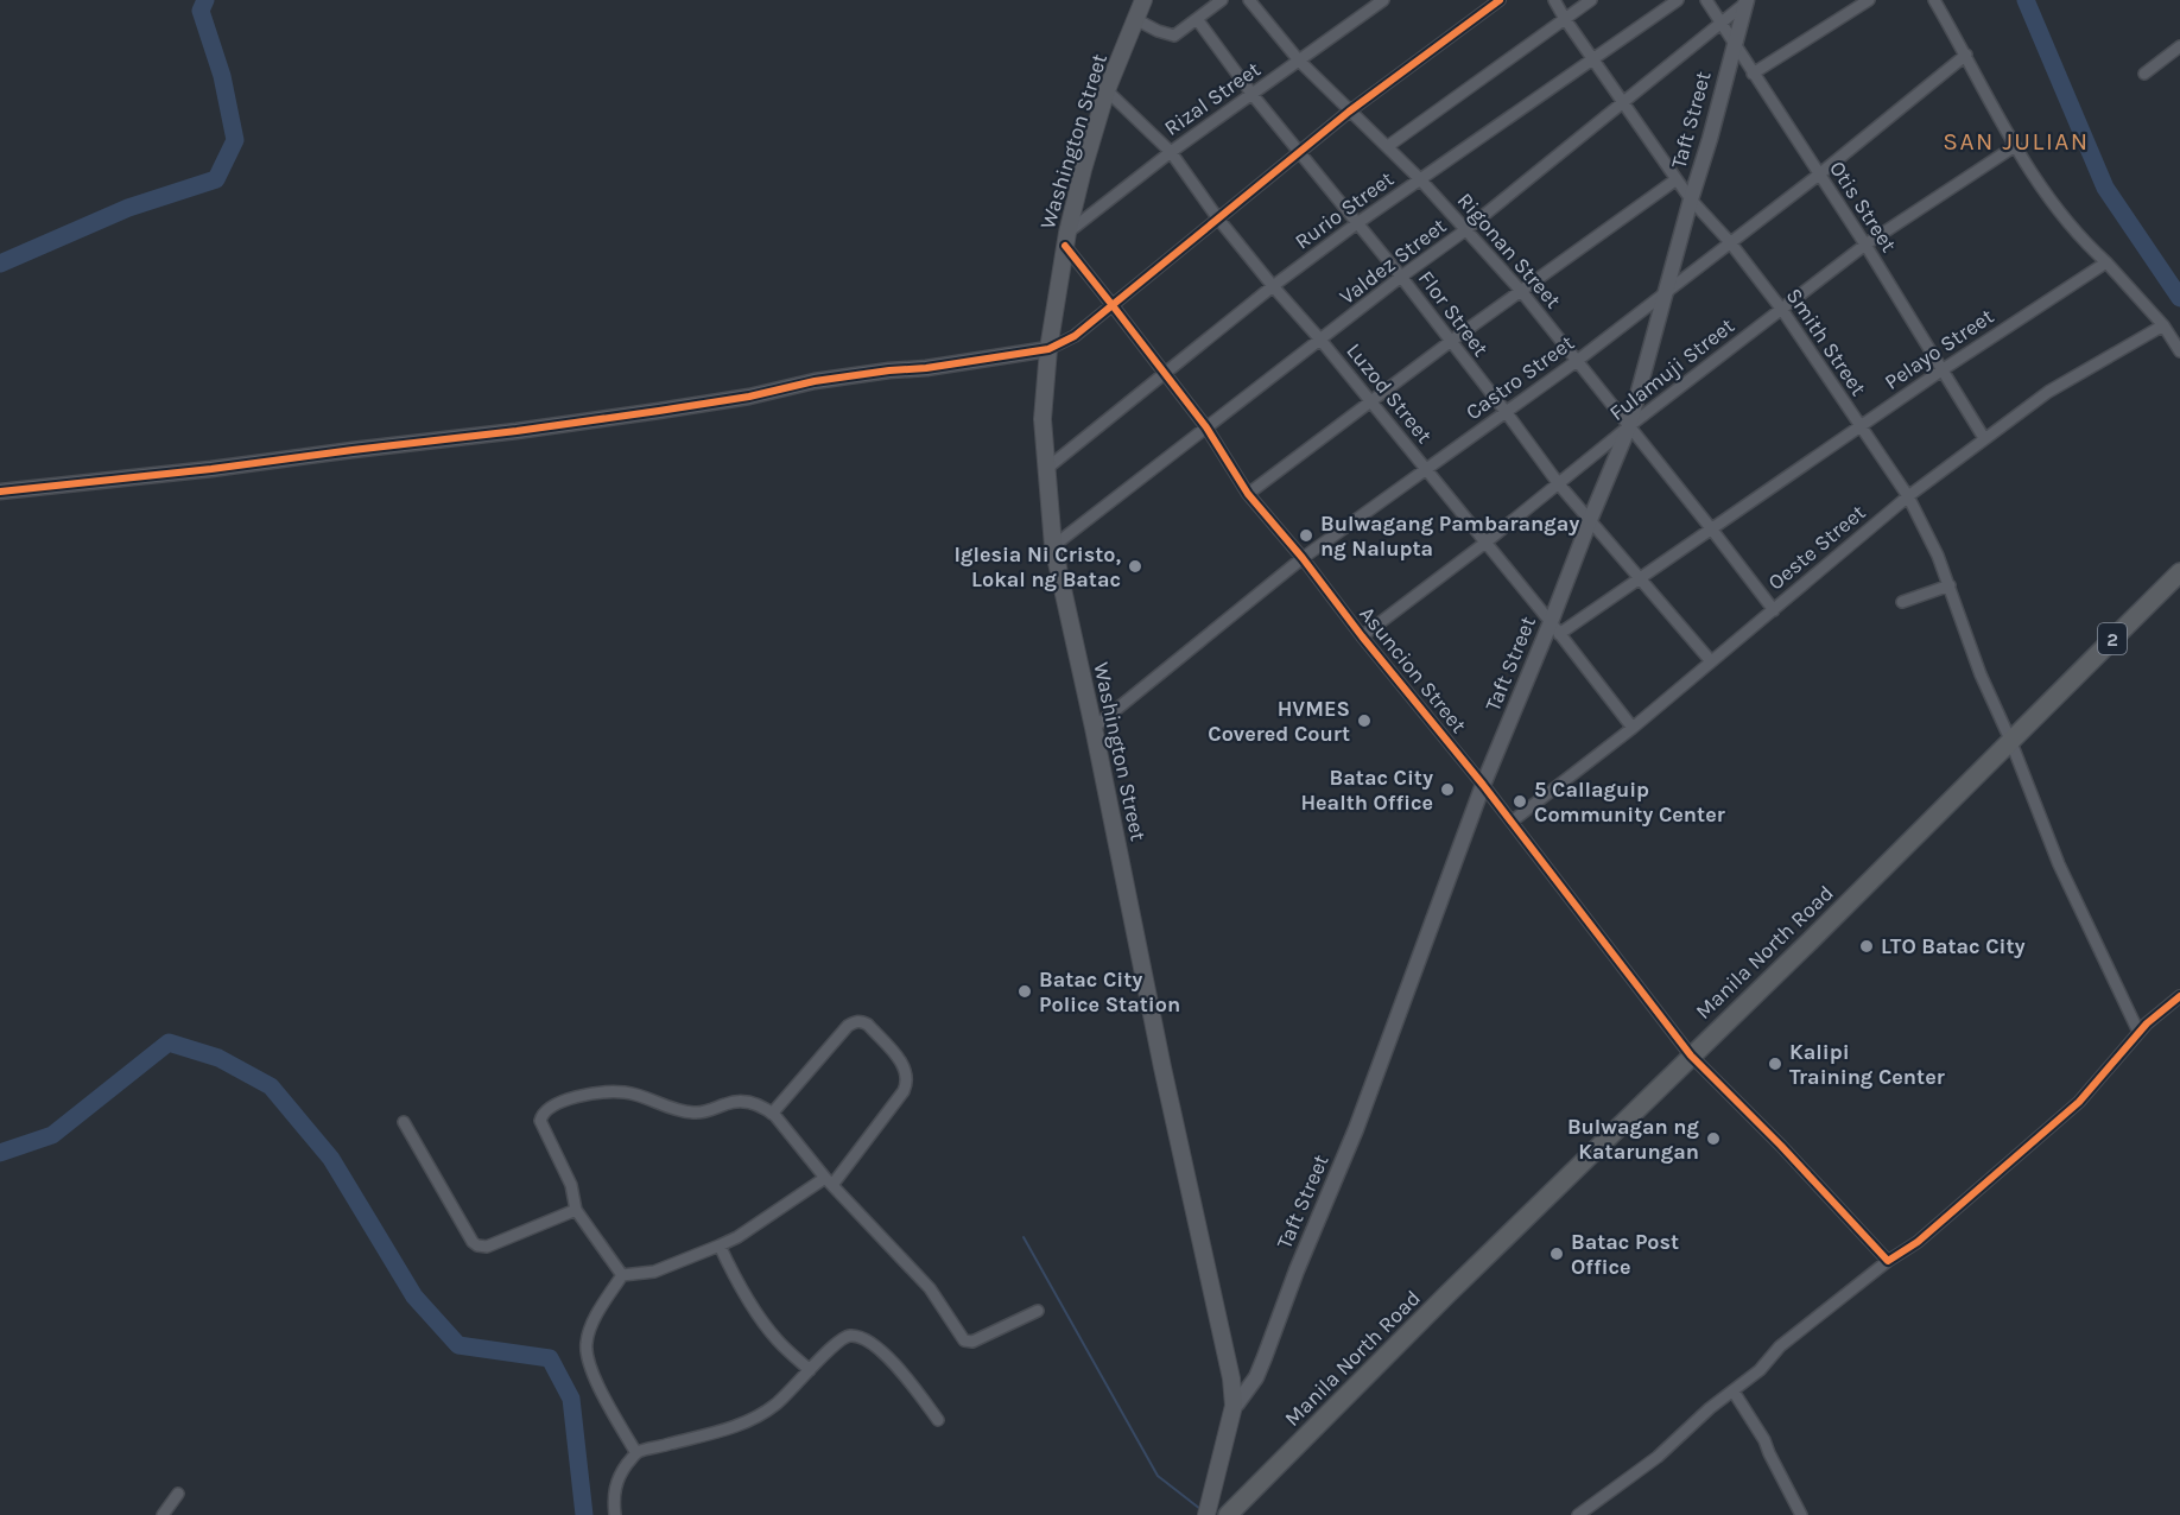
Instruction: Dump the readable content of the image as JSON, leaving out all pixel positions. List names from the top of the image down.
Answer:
{
  "streets": {
    "highway": ["2", "Manila North Road"],
    "main road": ["Washington Street"],
    "street": [
      "Rizal Street",
      "Taft Street",
      "Otis Street",
      "Rurio Street",
      "Rigonan Street",
      "Valdez Street",
      "Flor Street",
      "Smith Street",
      "Pelayo Street",
      "Fulamuji Street",
      "Castro Street",
      "Luzod Street",
      "Oeste Street",
      "Asuncion Street"
    ]
  },
  "crossings": [
    ["Rizal Street", "Washington Street"],
    ["Rizal Street", "Rigonan Street"],
    ["Rizal Street", "Flor Street"],
    ["Rizal Street", "Luzod Street"],
    ["Rizal Street", "Asuncion Street"],
    ["Taft Street", "Washington Street"],
    ["Taft Street", "Otis Street"],
    ["Taft Street", "Rigonan Street"],
    ["Taft Street", "Valdez Street"],
    ["Taft Street", "Flor Street"],
    ["Taft Street", "Smith Street"],
    ["Taft Street", "Pelayo Street"],
    ["Taft Street", "Fulamuji Street"],
    ["Taft Street", "Castro Street"],
    ["Taft Street", "Luzod Street"],
    ["Taft Street", "Asuncion Street"],
    ["Washington Street", "Rurio Street"],
    ["Washington Street", "Valdez Street"],
    ["Washington Street", "Castro Street"],
    ["Washington Street", "Luzod Street"],
    ["Washington Street", "Asuncion Street"],
    ["Otis Street", "Valdez Street"],
    ["Otis Street", "Pelayo Street"],
    ["Otis Street", "Fulamuji Street"],
    ["Otis Street", "Castro Street"],
    ["Otis Street", "Oeste Street"],
    ["Rurio Street", "Rigonan Street"],
    ["Rurio Street", "Flor Street"],
    ["Rurio Street", "Smith Street"],
    ["Rurio Street", "Luzod Street"],
    ["Rurio Street", "Asuncion Street"],
    ["Rigonan Street", "Valdez Street"],
    ["Rigonan Street", "Pelayo Street"],
    ["Rigonan Street", "Fulamuji Street"],
    ["Rigonan Street", "Castro Street"],
    ["Rigonan Street", "Oeste Street"],
    ["Valdez Street", "Flor Street"],
    ["Valdez Street", "Smith Street"],
    ["Valdez Street", "Luzod Street"],
    ["Valdez Street", "Asuncion Street"],
    ["Flor Street", "Pelayo Street"],
    ["Flor Street", "Fulamuji Street"],
    ["Flor Street", "Castro Street"],
    ["Flor Street", "Oeste Street"],
    ["Smith Street", "Pelayo Street"],
    ["Smith Street", "Fulamuji Street"],
    ["Smith Street", "Castro Street"],
    ["Smith Street", "Oeste Street"],
    ["Smith Street", "Manila North Road"],
    ["Pelayo Street", "Luzod Street"],
    ["Fulamuji Street", "Luzod Street"],
    ["Fulamuji Street", "Asuncion Street"],
    ["Castro Street", "Luzod Street"],
    ["Castro Street", "Asuncion Street"],
    ["Luzod Street", "Oeste Street"],
    ["Oeste Street", "Asuncion Street"],
    ["Asuncion Street", "Manila North Road"]
  ],
  "districts": ["SAN JULIAN"],
  "places": [
    "Bulwagang Pambarangay ng Nalupta",
    "Iglesia Ni Cristo, Lokal ng Batac",
    "HVMES Covered Court",
    "Batac City Health Office",
    "5 Callaguip Community Center",
    "LTO Batac City",
    "Batac City Police Station",
    "Kalipi Training Center",
    "Bulwagan ng Katarungan",
    "Batac Post Office"
  ]
}
